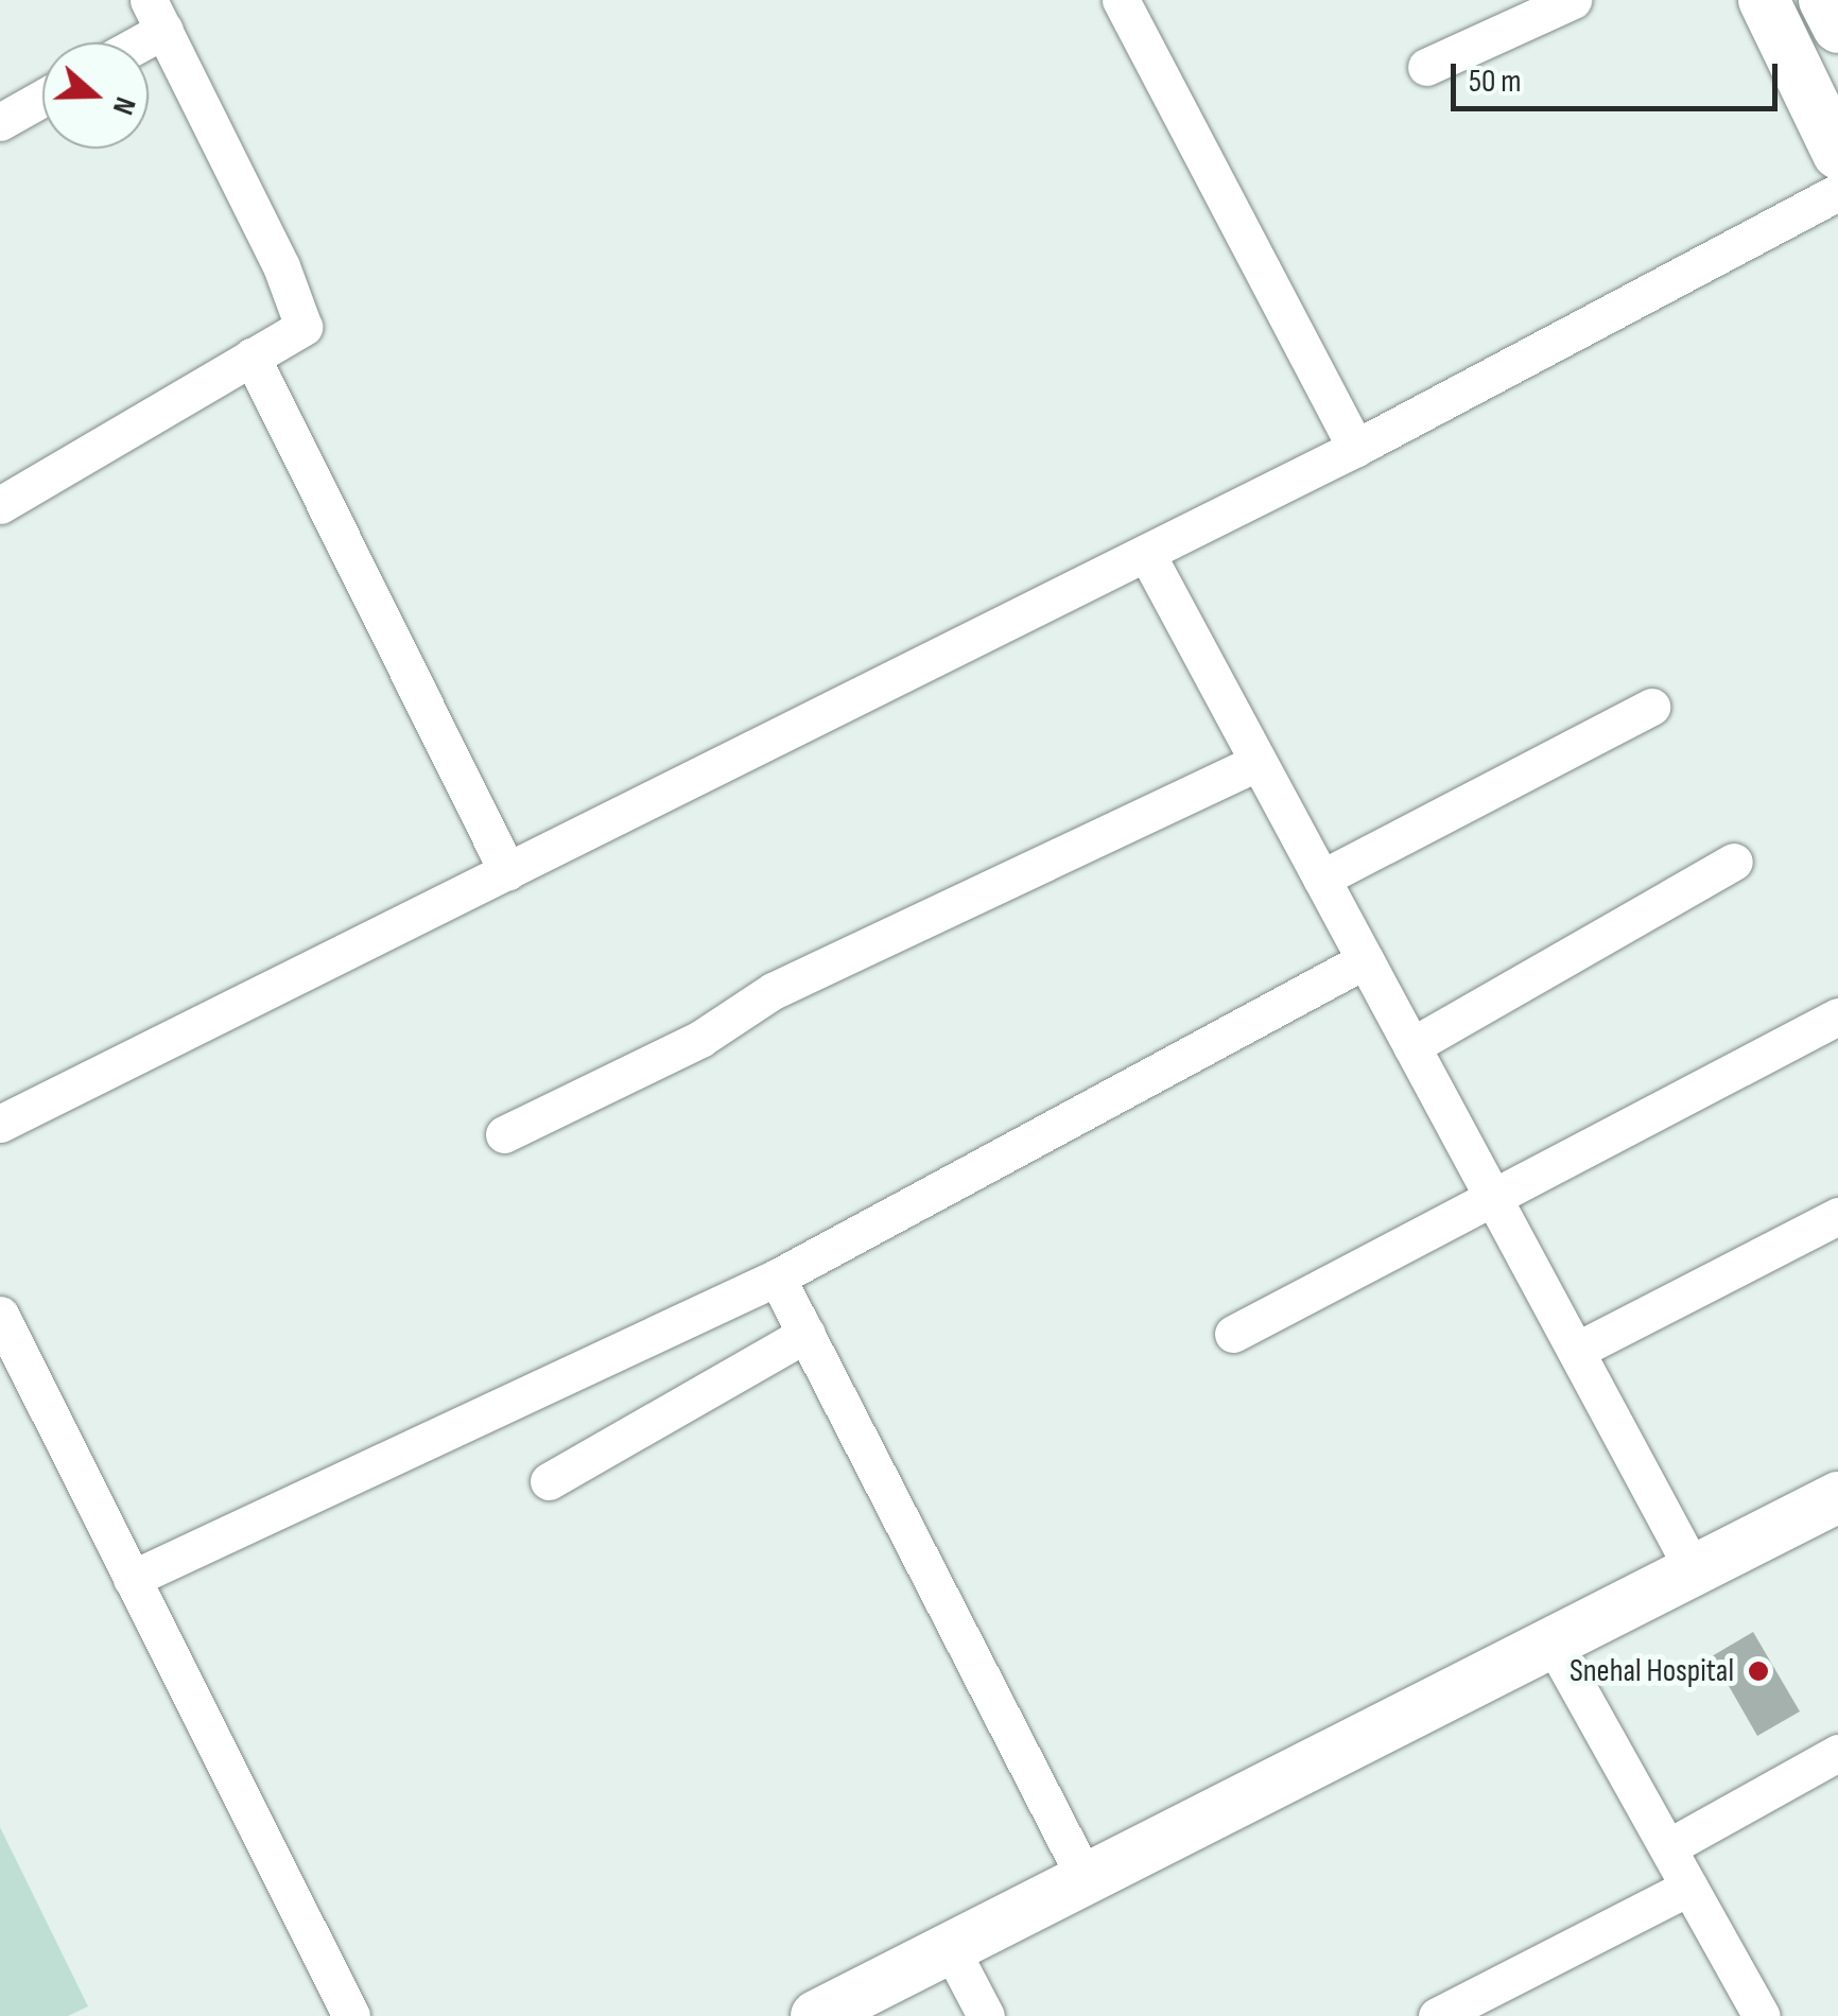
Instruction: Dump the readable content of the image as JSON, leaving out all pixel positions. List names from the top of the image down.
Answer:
{
  "places": ["Snehal Hospital"],
  "scale_bar": "50 m",
  "north": "right"
}
